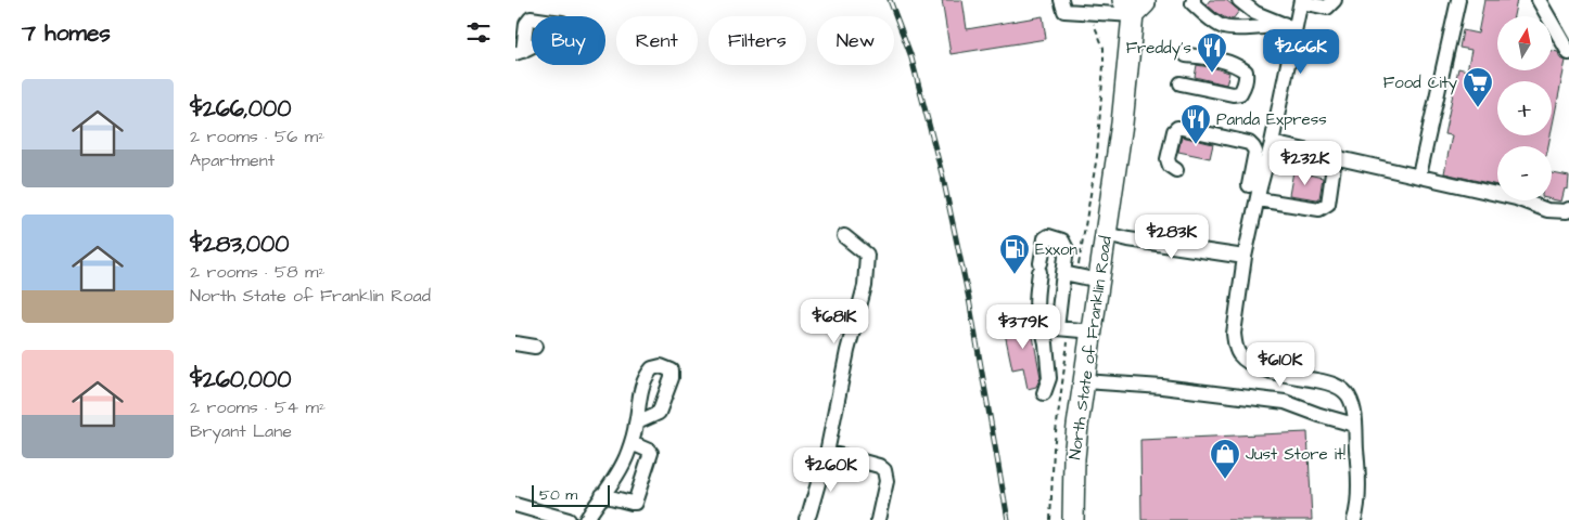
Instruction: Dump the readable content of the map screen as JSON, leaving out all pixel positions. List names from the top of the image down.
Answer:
{
  "streets": {
    "highway": ["North State of Franklin Road"]
  },
  "places": {
    "restaurant": ["Freddy's", "Panda Express"],
    "supermarket": ["Food City"],
    "fuel station": ["Exxon"],
    "shop": ["Just Store it!"]
  },
  "scale_bar": "50 m",
  "north": "top",
  "page": {
    "heading": "7 homes",
    "map_buttons": ["+", "−"],
    "chip": [
      "Buy",
      "Rent",
      "Filters",
      "New"
    ],
    "price": [
      "$266K",
      "$232K",
      "$283K",
      "$681K",
      "$379K",
      "$610K",
      "$260K"
    ],
    "list": [
      {
        "name": "$266,000",
        "note": "2 rooms · 56 m² · Apartment"
      },
      {
        "name": "$283,000",
        "note": "2 rooms · 58 m² · North State of Franklin Road"
      },
      {
        "name": "$260,000",
        "note": "2 rooms · 54 m² · Bryant Lane"
      }
    ],
    "scale": "50 m"
  }
}
